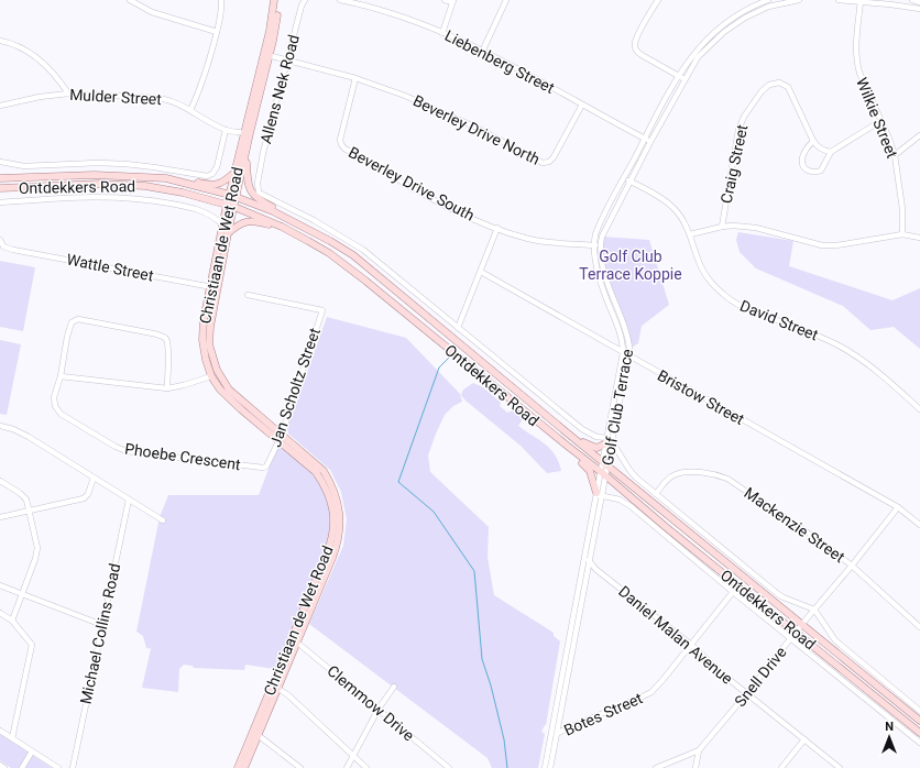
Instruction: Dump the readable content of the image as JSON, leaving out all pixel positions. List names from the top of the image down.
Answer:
{
  "streets": {
    "main road": ["Ontdekkers Road", "Christiaan de Wet Road"],
    "street": [
      "Liebenberg Street",
      "Allens Nek Road",
      "Mulder Street",
      "Wilkie Street",
      "Beverley Drive North",
      "Craig Street",
      "Beverley Drive South",
      "Wattle Street",
      "David Street",
      "Jan Scholtz Street",
      "Bristow Street",
      "Golf Club Terrace",
      "Phoebe Crescent",
      "Mackenzie Street",
      "Michael Collins Road",
      "Daniel Malan Avenue",
      "Snell Drive",
      "Clemmow Drive",
      "Botes Street"
    ]
  },
  "crossings": [
    ["Liebenberg Street", "Beverley Drive North"],
    ["Liebenberg Street", "Golf Club Terrace"],
    ["Allens Nek Road", "Beverley Drive North"],
    ["Allens Nek Road", "Ontdekkers Road"],
    ["Mulder Street", "Ontdekkers Road"],
    ["Mulder Street", "Christiaan de Wet Road"],
    ["Beverley Drive North", "Beverley Drive South"],
    ["Beverley Drive North", "Christiaan de Wet Road"],
    ["Beverley Drive South", "Golf Club Terrace"],
    ["Ontdekkers Road", "Christiaan de Wet Road"],
    ["Ontdekkers Road", "Golf Club Terrace"],
    ["Ontdekkers Road", "Mackenzie Street"],
    ["Ontdekkers Road", "Snell Drive"],
    ["Ontdekkers Road", "Botes Street"],
    ["Christiaan de Wet Road", "Wattle Street"],
    ["Christiaan de Wet Road", "Jan Scholtz Street"],
    ["Christiaan de Wet Road", "Clemmow Drive"],
    ["David Street", "Golf Club Terrace"],
    ["Jan Scholtz Street", "Phoebe Crescent"],
    ["Bristow Street", "Golf Club Terrace"],
    ["Bristow Street", "Snell Drive"],
    ["Golf Club Terrace", "Daniel Malan Avenue"],
    ["Golf Club Terrace", "Botes Street"],
    ["Mackenzie Street", "Snell Drive"],
    ["Daniel Malan Avenue", "Snell Drive"],
    ["Daniel Malan Avenue", "Botes Street"]
  ],
  "parks": ["Golf Club Terrace Koppie"],
  "north": "top"
}
